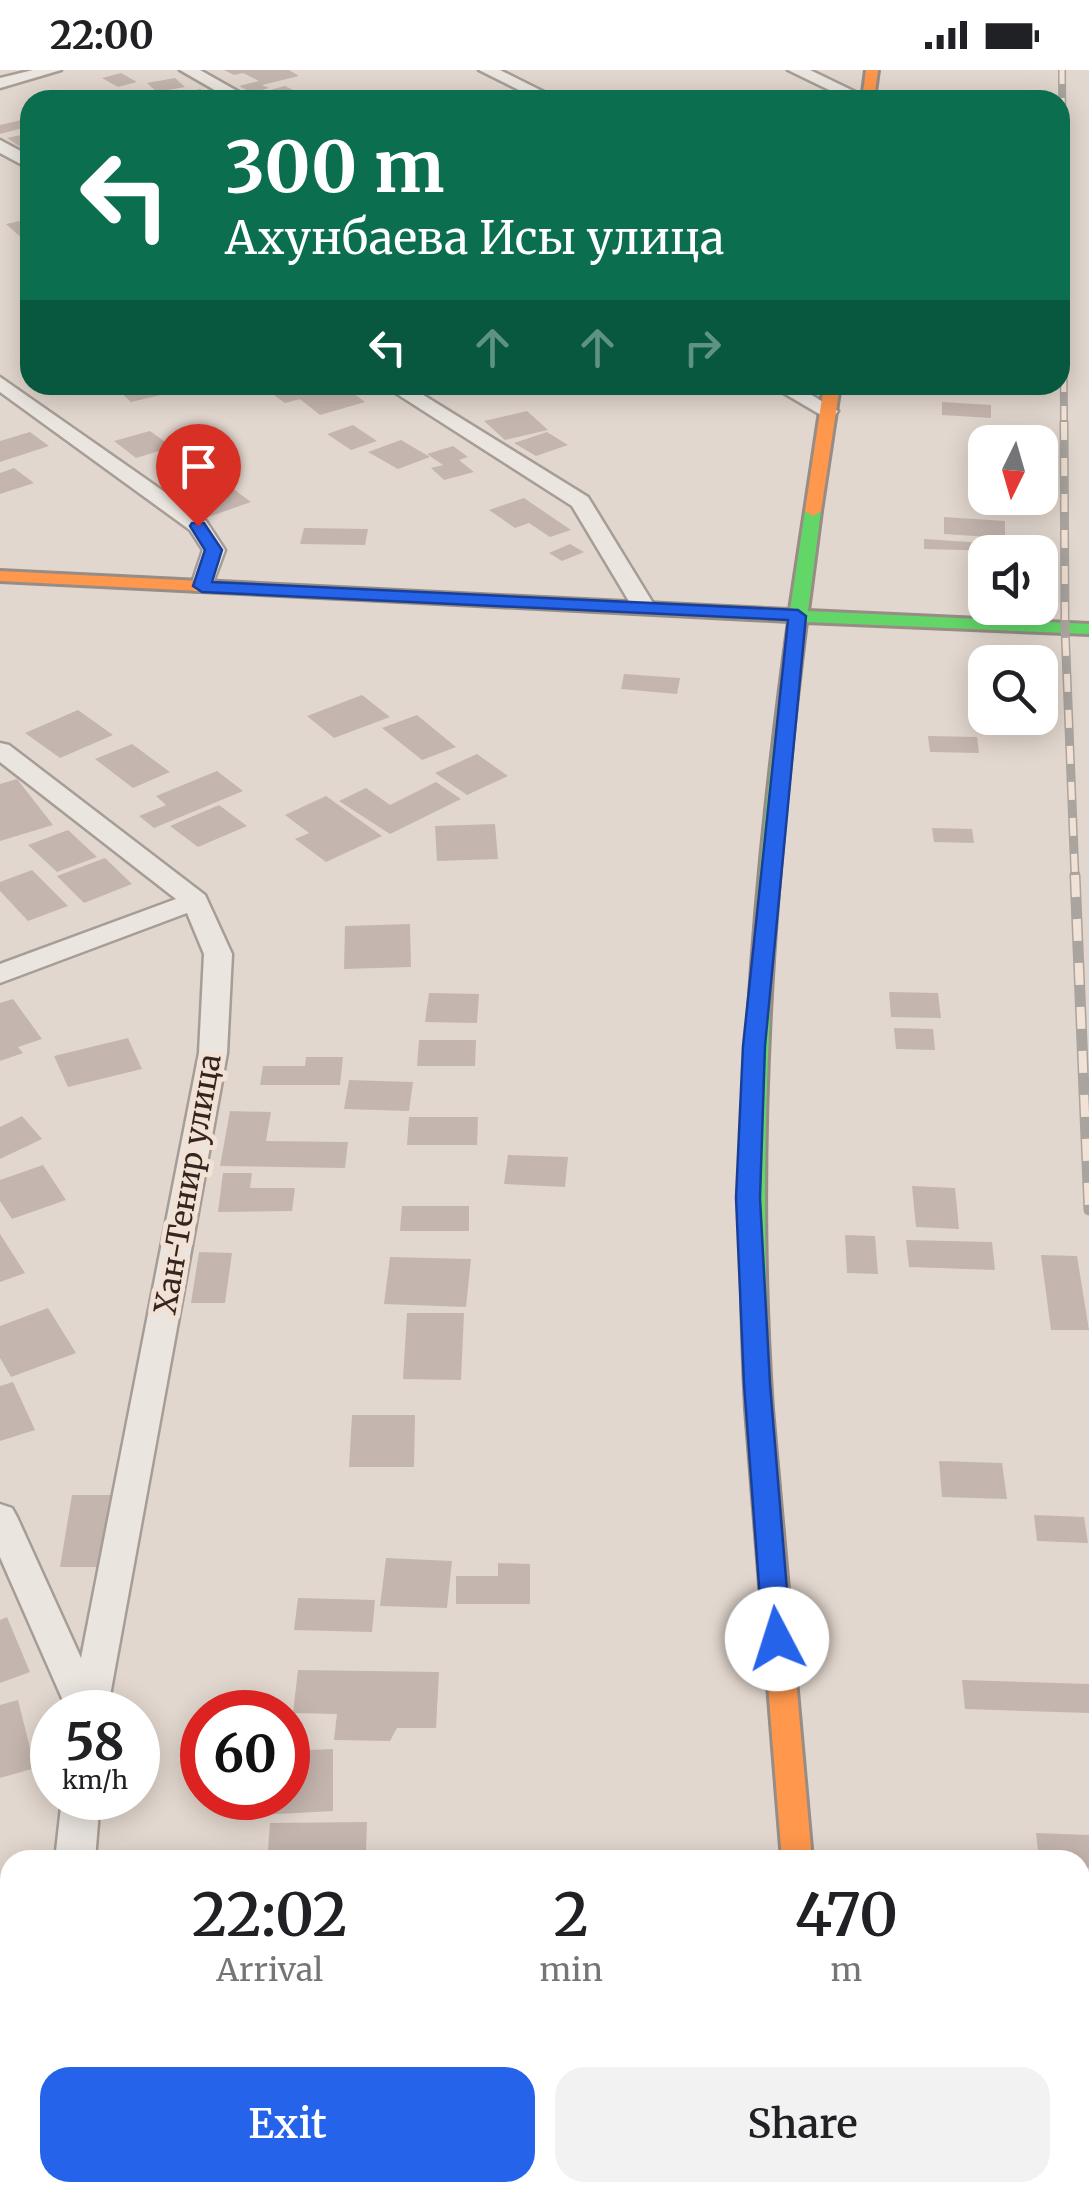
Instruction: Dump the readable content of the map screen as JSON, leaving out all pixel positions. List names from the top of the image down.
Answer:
{
  "streets": {
    "street": ["Хан-Тенир улица"]
  },
  "north": "bottom",
  "page": {
    "status": "22:00",
    "turn": ["300 m", "Ахунбаева Исы улица"],
    "speed": "58 km/h",
    "limit": "60",
    "eta": [
      "22:02",
      "Arrival",
      "2",
      "min",
      "470",
      "m"
    ],
    "buttons": ["Exit", "Share"]
  }
}
